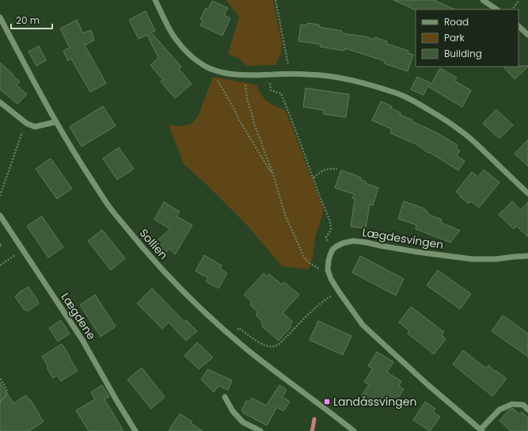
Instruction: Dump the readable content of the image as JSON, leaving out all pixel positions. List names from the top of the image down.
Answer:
{
  "streets": {
    "street": ["Lægdesvingen", "Sollien", "Lægdene"]
  },
  "places": {
    "transit": ["Landåssvingen"]
  },
  "legend": ["Road", "Park", "Building"],
  "scale_bar": "20 m"
}
